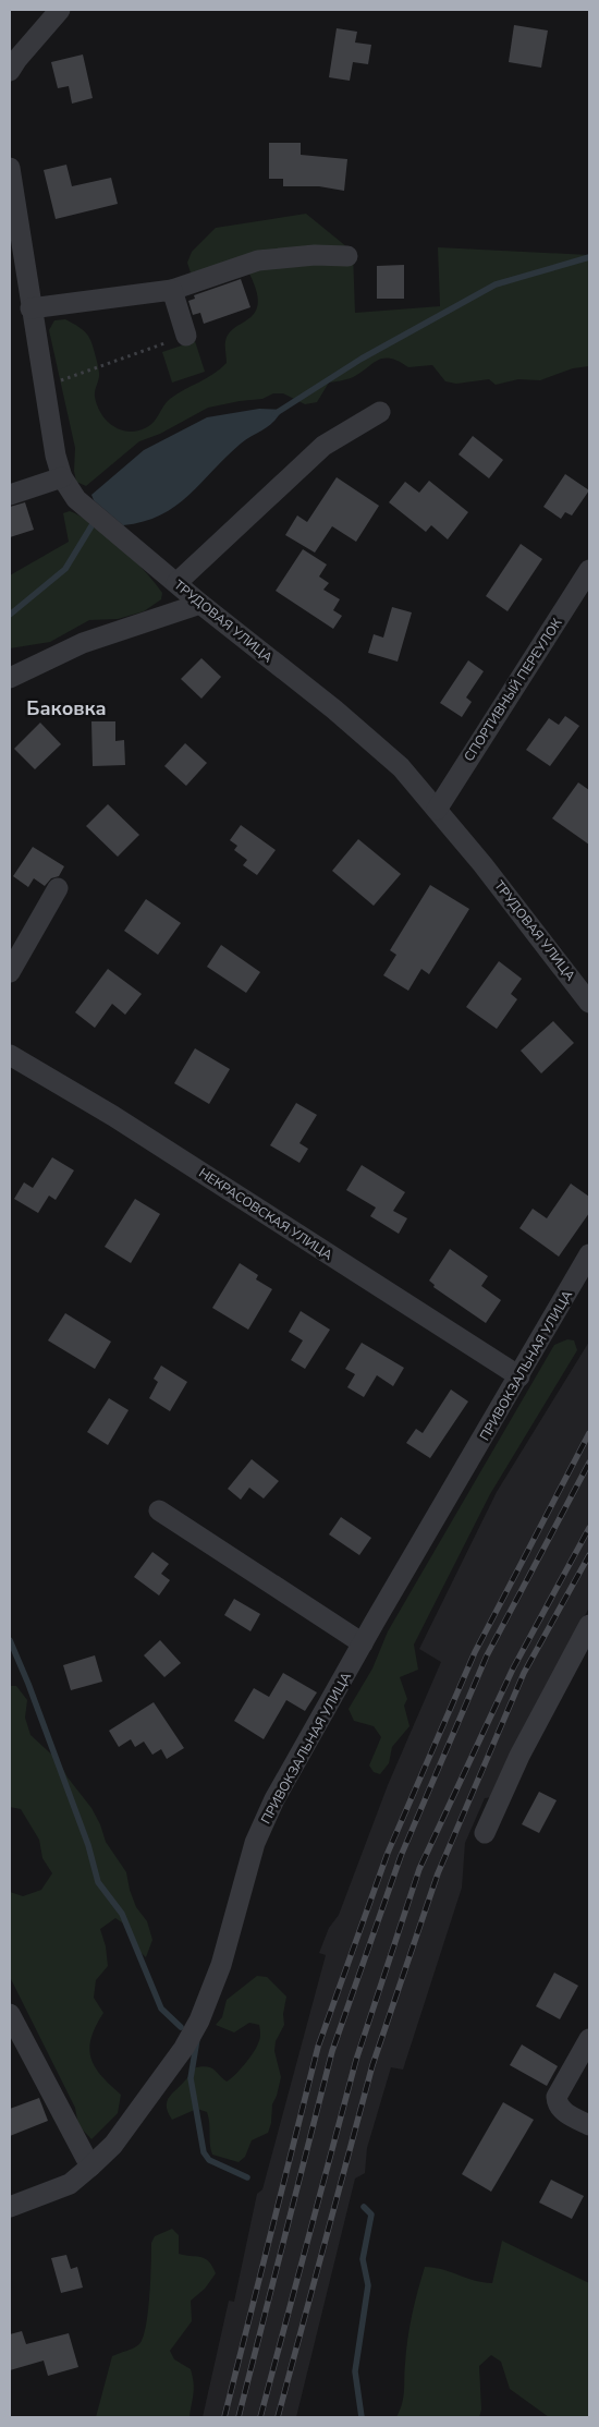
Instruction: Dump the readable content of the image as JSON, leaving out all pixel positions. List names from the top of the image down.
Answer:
{
  "streets": {
    "street": [
      "ТРУДОВАЯ УЛИЦА",
      "СПОРТИВНЫЙ ПЕРЕУЛОК",
      "НЕКРАСОВСКАЯ УЛИЦА",
      "ПРИВОКЗАЛЬНАЯ УЛИЦА"
    ]
  },
  "crossings": [
    ["ТРУДОВАЯ УЛИЦА", "СПОРТИВНЫЙ ПЕРЕУЛОК"],
    ["НЕКРАСОВСКАЯ УЛИЦА", "ПРИВОКЗАЛЬНАЯ УЛИЦА"]
  ],
  "districts": ["Баковка"]
}
